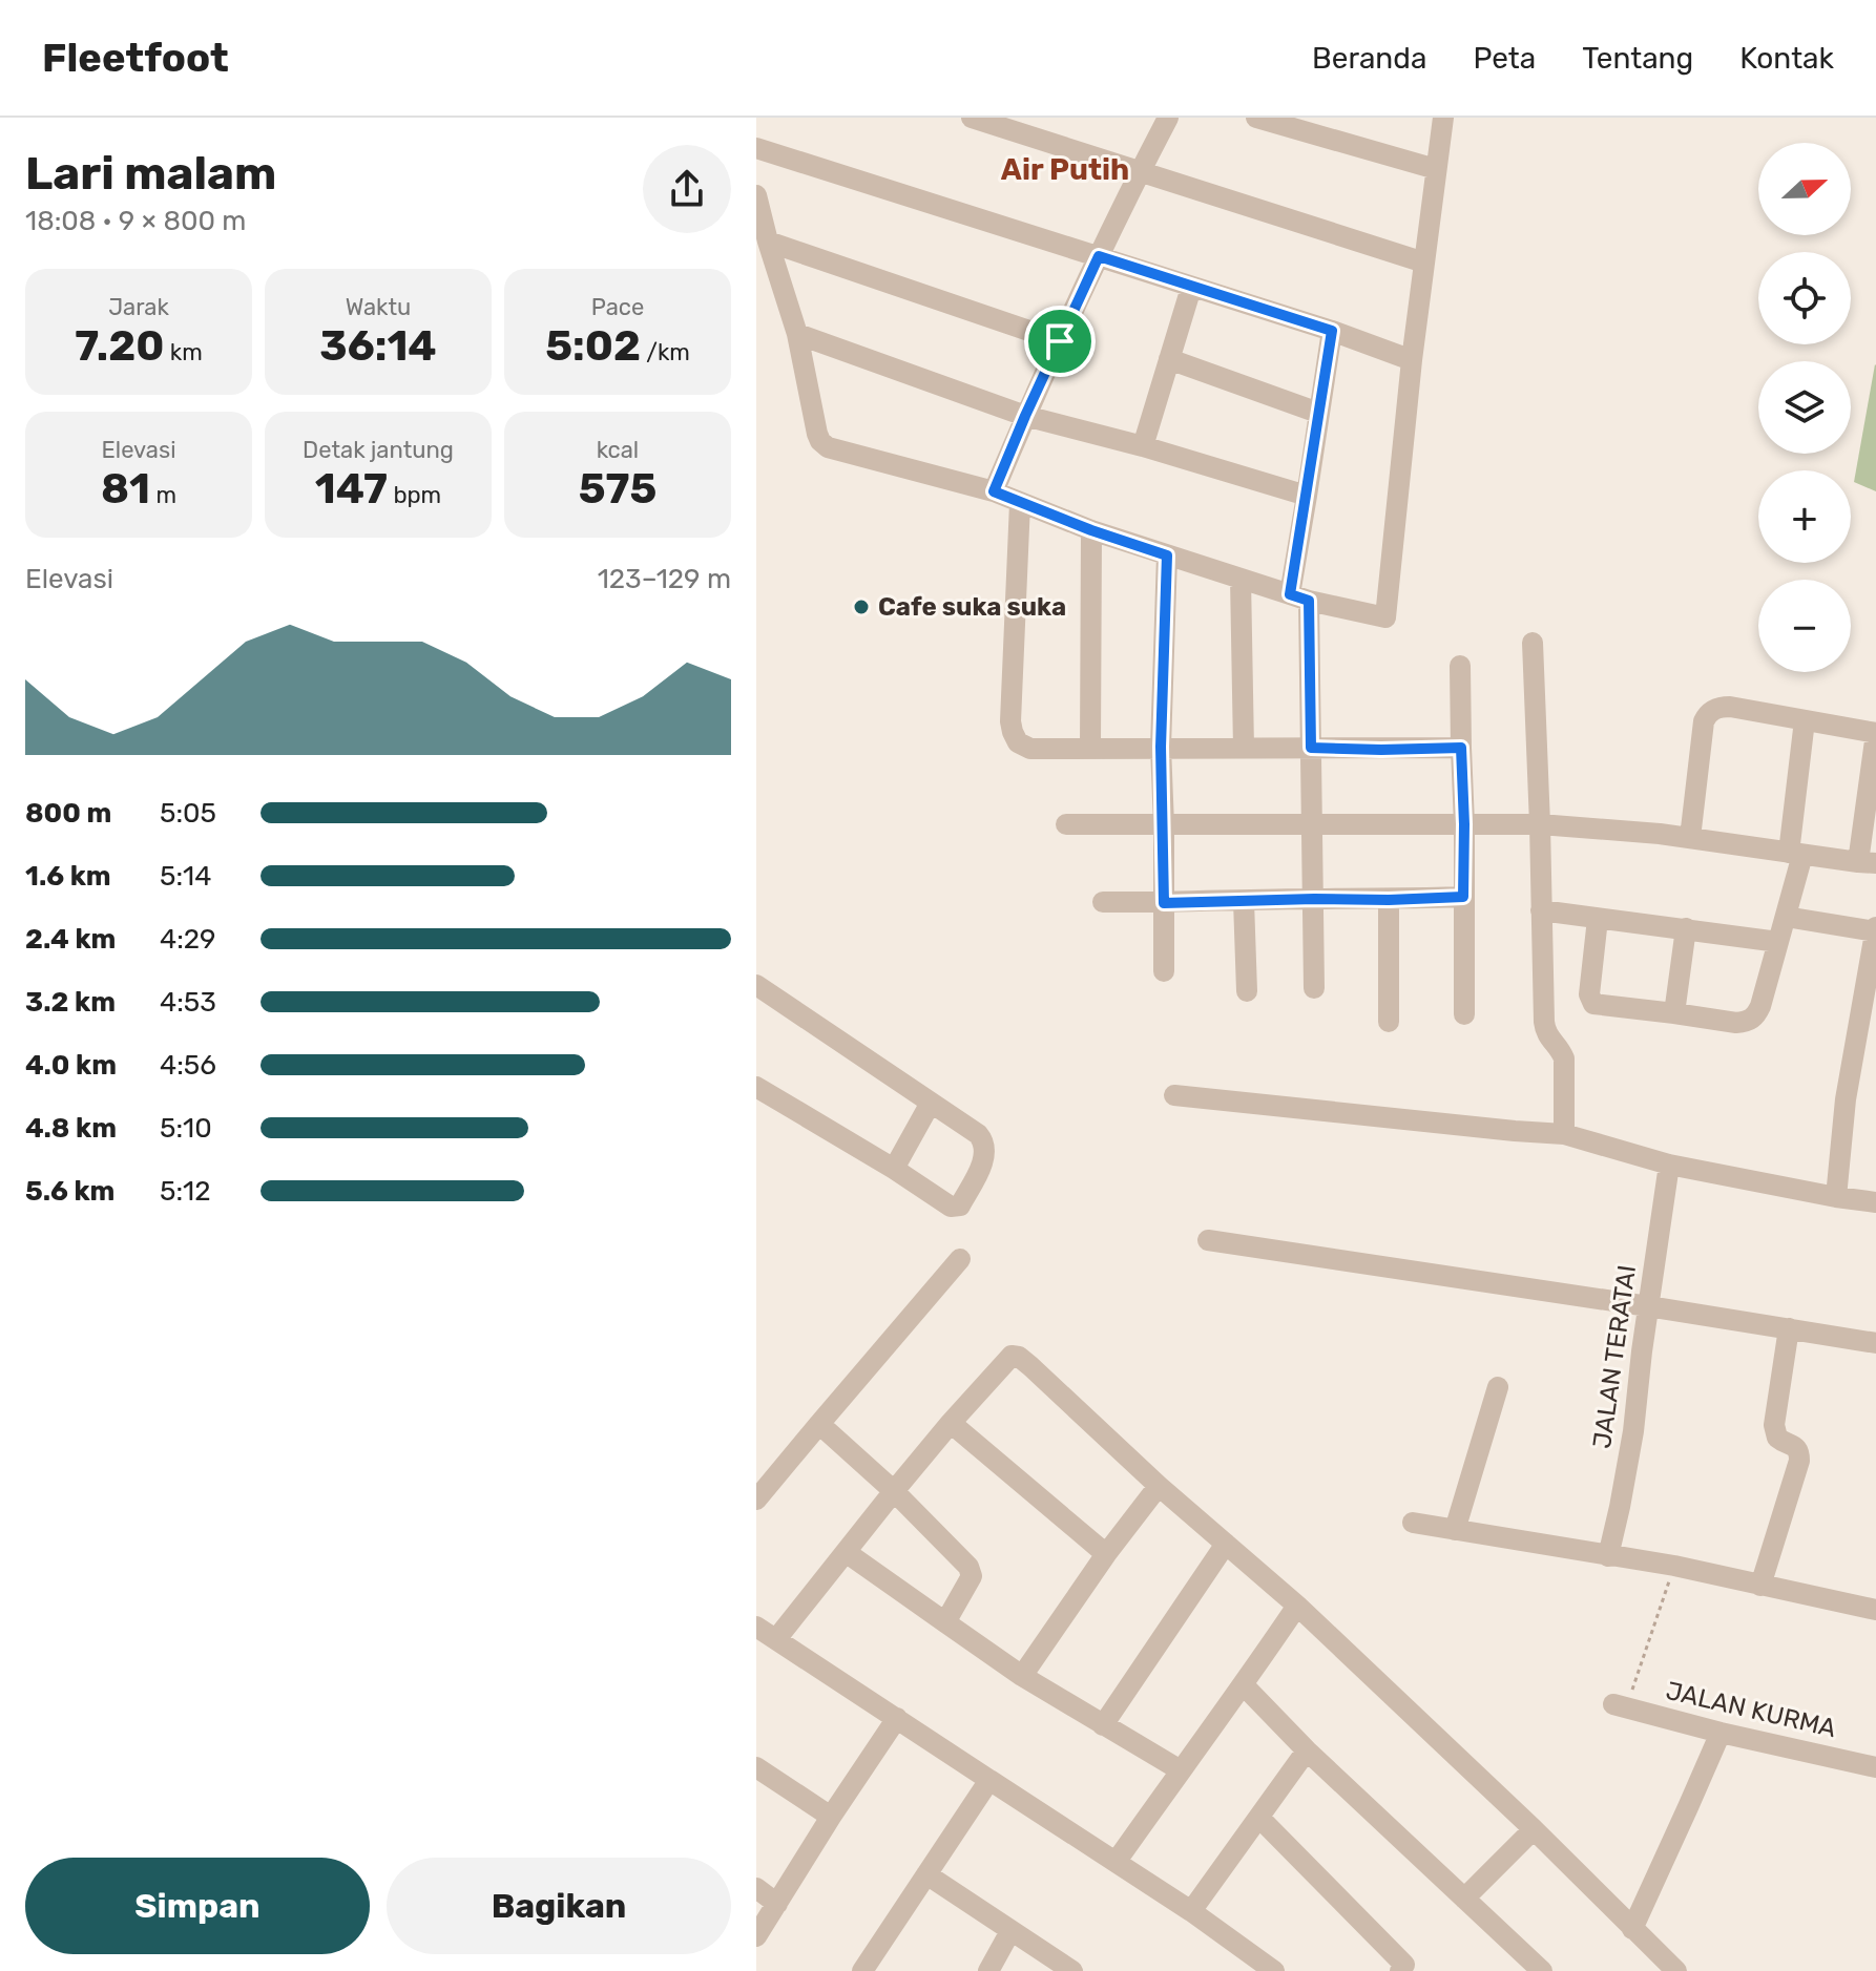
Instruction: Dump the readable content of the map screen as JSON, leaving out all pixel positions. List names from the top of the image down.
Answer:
{
  "streets": {
    "street": ["JALAN TERATAI", "JALAN KURMA"]
  },
  "districts": ["Air Putih"],
  "places": ["Cafe suka suka"],
  "north": "right",
  "page": {
    "header": "Fleetfoot",
    "nav": [
      "Beranda",
      "Peta",
      "Tentang",
      "Kontak"
    ],
    "heading": ["Lari malam", "18:08 · 9 × 800 m"],
    "map_buttons": ["+", "−"],
    "stats": [
      ["Jarak", "7.20 km"],
      ["Waktu", "36:14"],
      ["Pace", "5:02 /km"],
      ["Elevasi", "81 m"],
      ["Detak jantung", "147 bpm"],
      ["kcal", "575"]
    ],
    "chart": ["Elevasi", "123–129 m"],
    "list": [
      {
        "name": "800 m",
        "note": "5:05"
      },
      {
        "name": "1.6 km",
        "note": "5:14"
      },
      {
        "name": "2.4 km",
        "note": "4:29"
      },
      {
        "name": "3.2 km",
        "note": "4:53"
      },
      {
        "name": "4.0 km",
        "note": "4:56"
      },
      {
        "name": "4.8 km",
        "note": "5:10"
      },
      {
        "name": "5.6 km",
        "note": "5:12"
      }
    ],
    "buttons": ["Simpan", "Bagikan"]
  }
}
